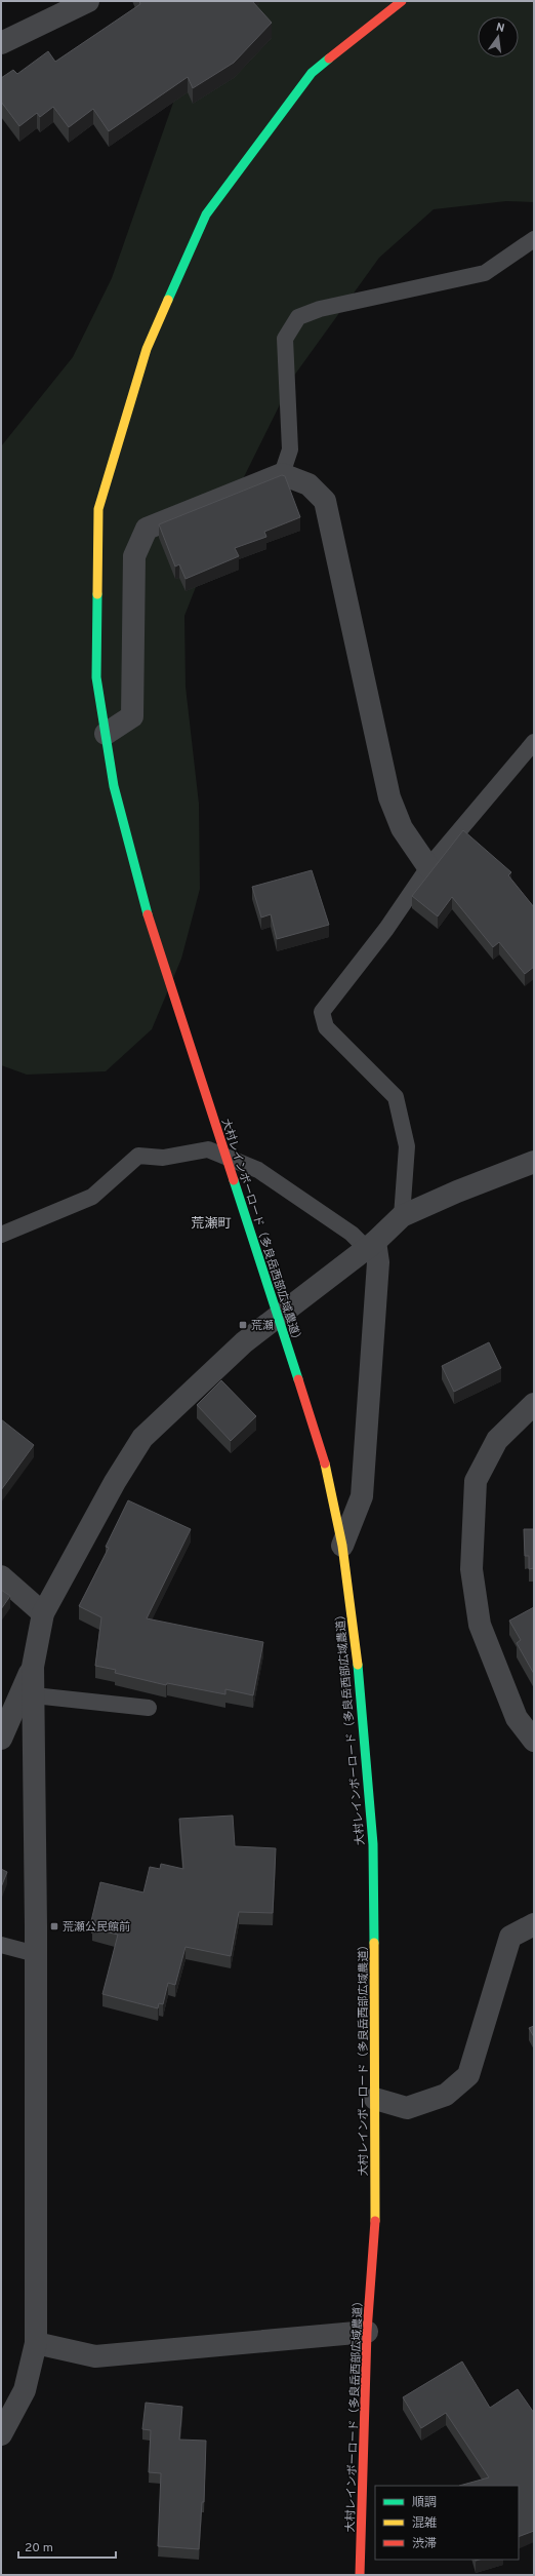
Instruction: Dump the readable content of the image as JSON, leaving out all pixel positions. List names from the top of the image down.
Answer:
{
  "streets": {
    "street": ["大村レインボーロード（多良岳西部広域農道）"]
  },
  "districts": ["荒瀬町"],
  "places": {
    "transit": ["荒瀬", "荒瀬公民館前"]
  },
  "legend": ["順調", "混雑", "渋滞"],
  "scale_bar": "20 m",
  "north": "top"
}
